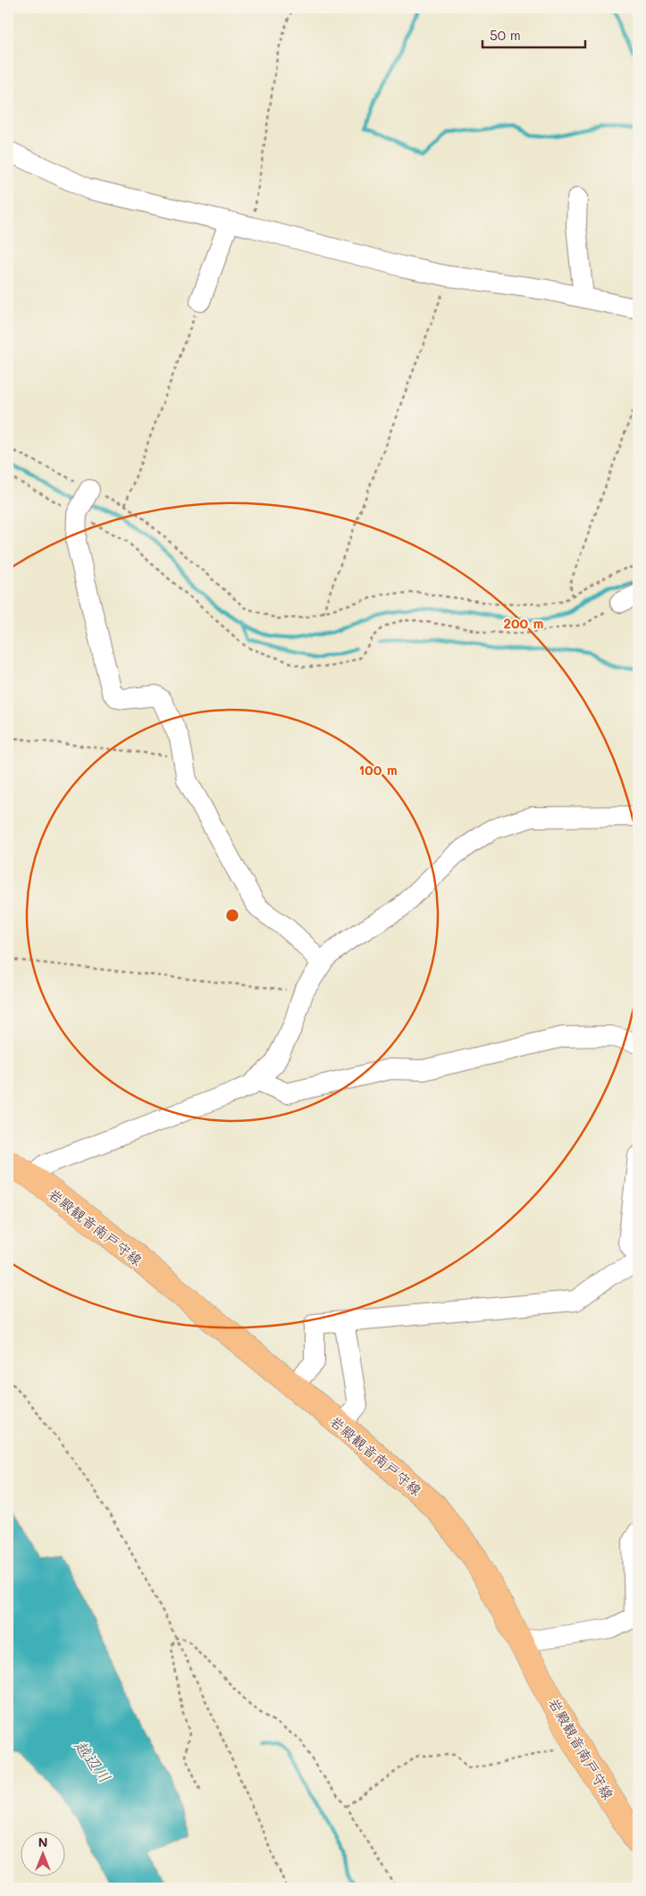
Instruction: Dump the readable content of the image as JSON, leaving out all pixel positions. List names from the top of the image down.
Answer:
{
  "streets": {
    "main road": ["岩殿観音南戸守線"]
  },
  "water": ["越辺川"],
  "scale_bar": "50 m",
  "north": "top",
  "rings": ["200 m", "100 m"]
}
